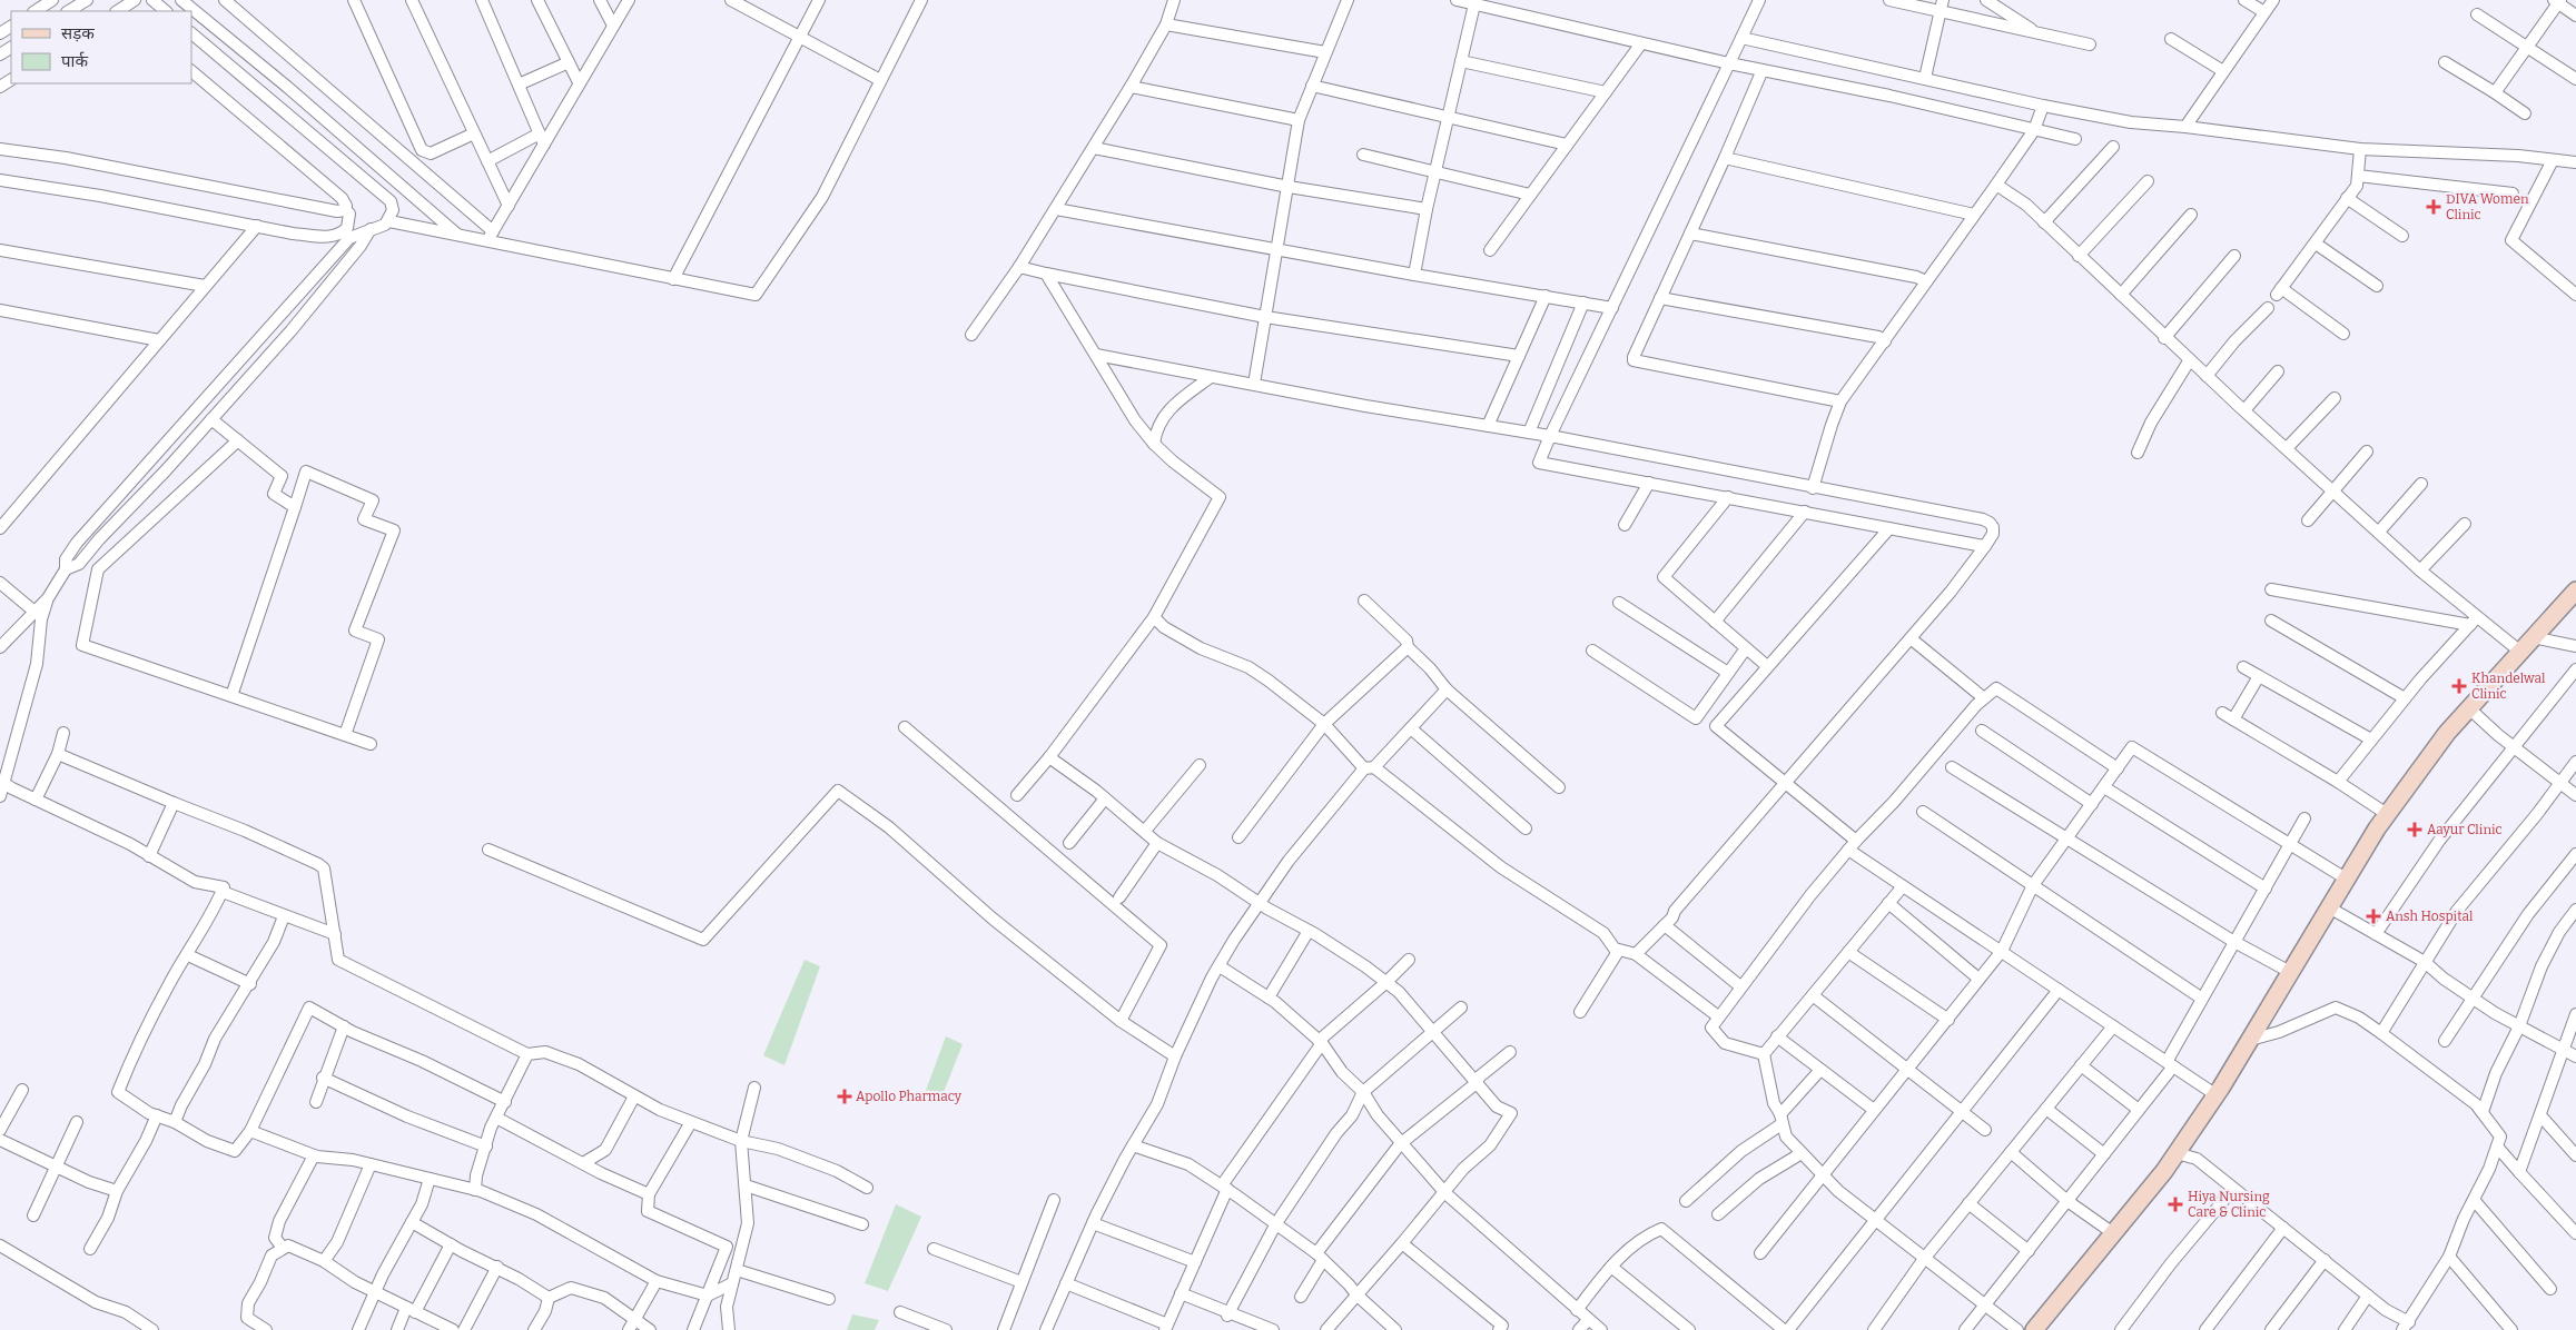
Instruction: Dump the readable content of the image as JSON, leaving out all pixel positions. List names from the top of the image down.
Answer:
{
  "places": {
    "health": [
      "DIVA Women Clinic",
      "Khandelwal Clinic",
      "Aayur Clinic",
      "Ansh Hospital",
      "Apollo Pharmacy",
      "Hiya Nursing Care & Clinic"
    ]
  },
  "legend": ["सड़क", "पार्क"]
}
